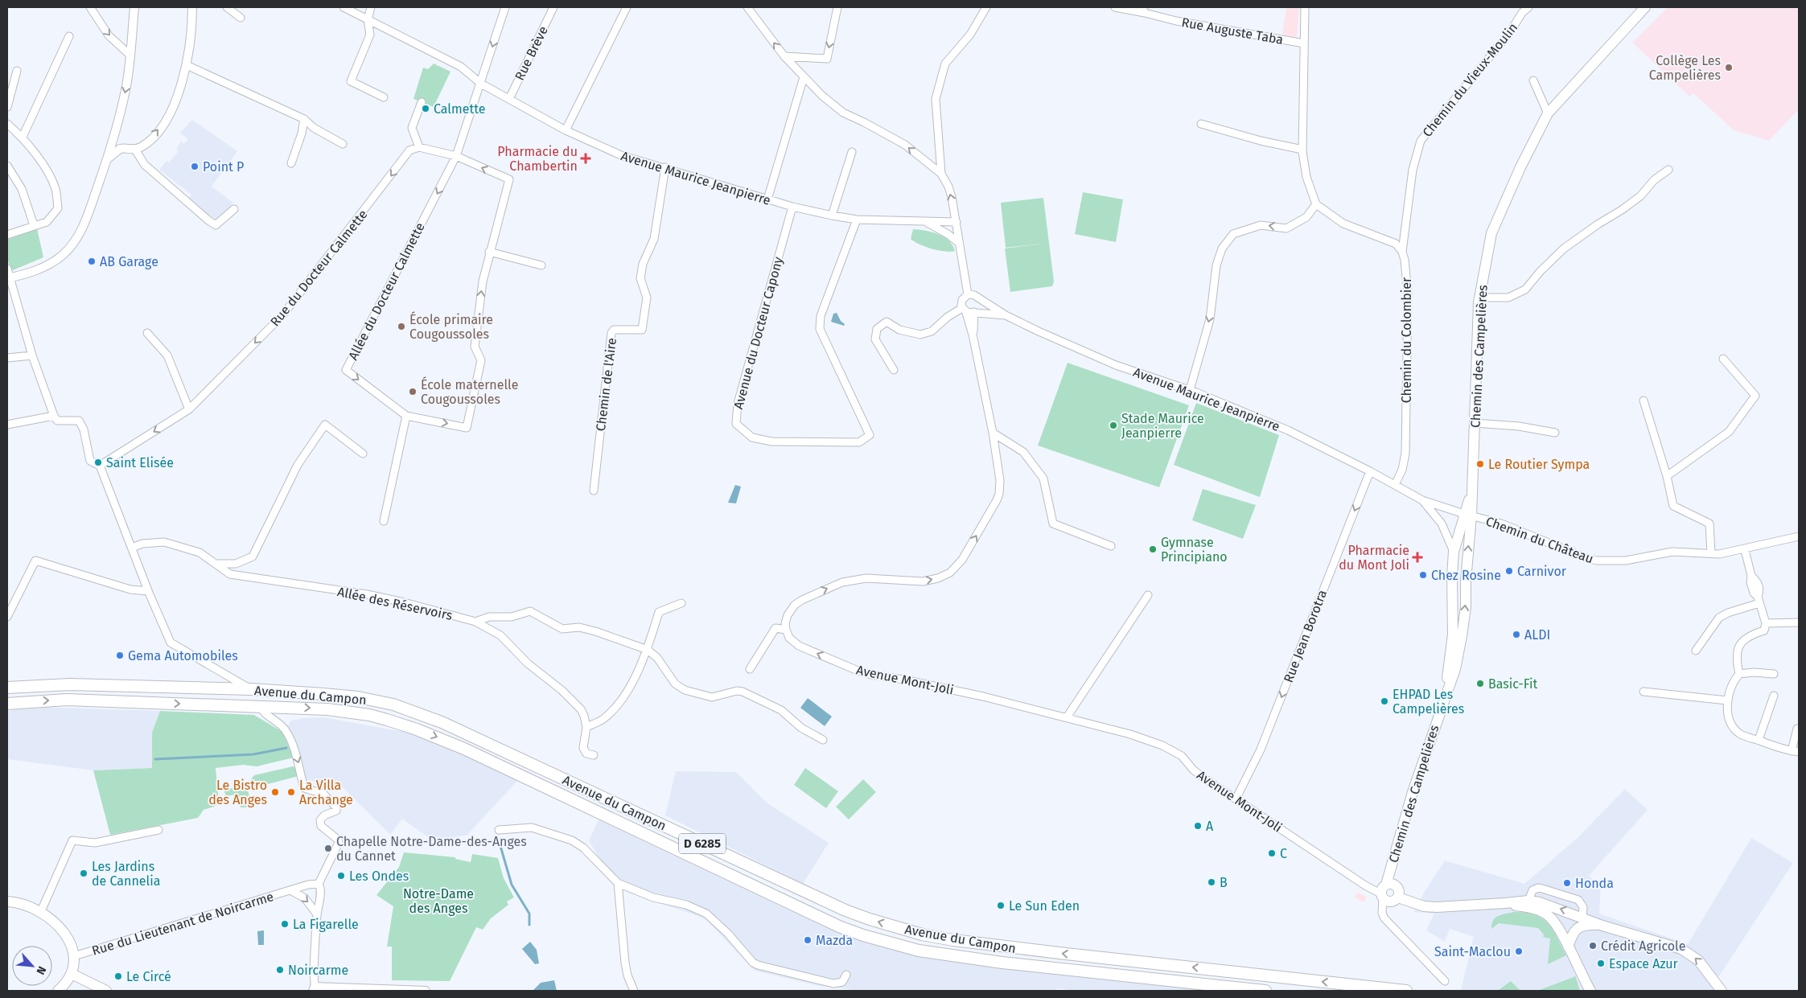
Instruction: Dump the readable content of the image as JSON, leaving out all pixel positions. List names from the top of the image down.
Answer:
{
  "streets": {
    "main road": ["Chemin des Campelières", "Avenue du Campon", "D 6285"],
    "street": [
      "Rue Auguste Taba",
      "Rue Brève",
      "Chemin du Vieux-Moulin",
      "Avenue Maurice Jeanpierre",
      "Rue du Docteur Calmette",
      "Allée du Docteur Calmette",
      "Avenue du Docteur Capony",
      "Chemin du Colombier",
      "Chemin de l'Aire",
      "Chemin du Château",
      "Allée des Réservoirs",
      "Rue Jean Borotra",
      "Avenue Mont-Joli",
      "Rue du Lieutenant de Noircarme"
    ]
  },
  "crossings": [
    ["Rue Brève", "Avenue Maurice Jeanpierre"],
    ["Chemin du Vieux-Moulin", "Chemin du Colombier"],
    ["Avenue Maurice Jeanpierre", "Avenue du Docteur Capony"],
    ["Avenue Maurice Jeanpierre", "Chemin du Colombier"],
    ["Avenue Maurice Jeanpierre", "Chemin des Campelières"],
    ["Avenue Maurice Jeanpierre", "Chemin de l'Aire"],
    ["Avenue Maurice Jeanpierre", "Chemin du Château"],
    ["Avenue Maurice Jeanpierre", "Rue Jean Borotra"],
    ["Chemin des Campelières", "Chemin du Château"],
    ["Chemin des Campelières", "Avenue Mont-Joli"],
    ["Rue Jean Borotra", "Avenue Mont-Joli"]
  ],
  "one_way": [
    "Rue du Docteur Calmette",
    "Allée du Docteur Calmette",
    "Rue Jean Borotra",
    "Avenue Mont-Joli"
  ],
  "parks": ["Notre-Dame des Anges"],
  "places": {
    "other": [
      "Collège Les Campelières",
      "Calmette",
      "Point P",
      "AB Garage",
      "École primaire Cougoussoles",
      "École maternelle Cougoussoles",
      "Stade Maurice Jeanpierre",
      "Saint Elisée",
      "Le Routier Sympa",
      "Gymnase Principiano",
      "Carnivor",
      "Chez Rosine",
      "ALDI",
      "Gema Automobiles",
      "Basic-Fit",
      "EHPAD Les Campelières",
      "Le Bistro des Anges",
      "La Villa Archange",
      "A",
      "Chapelle Notre-Dame-des-Anges du Cannet",
      "C",
      "Les Jardins de Cannelia",
      "Les Ondes",
      "B",
      "Honda",
      "Le Sun Eden",
      "La Figarelle",
      "Mazda",
      "Crédit Agricole",
      "Saint-Maclou",
      "Espace Azur",
      "Noircarme",
      "Le Circé"
    ],
    "health": ["Pharmacie du Chambertin", "Pharmacie du Mont Joli"]
  },
  "north": "bottom right"
}
